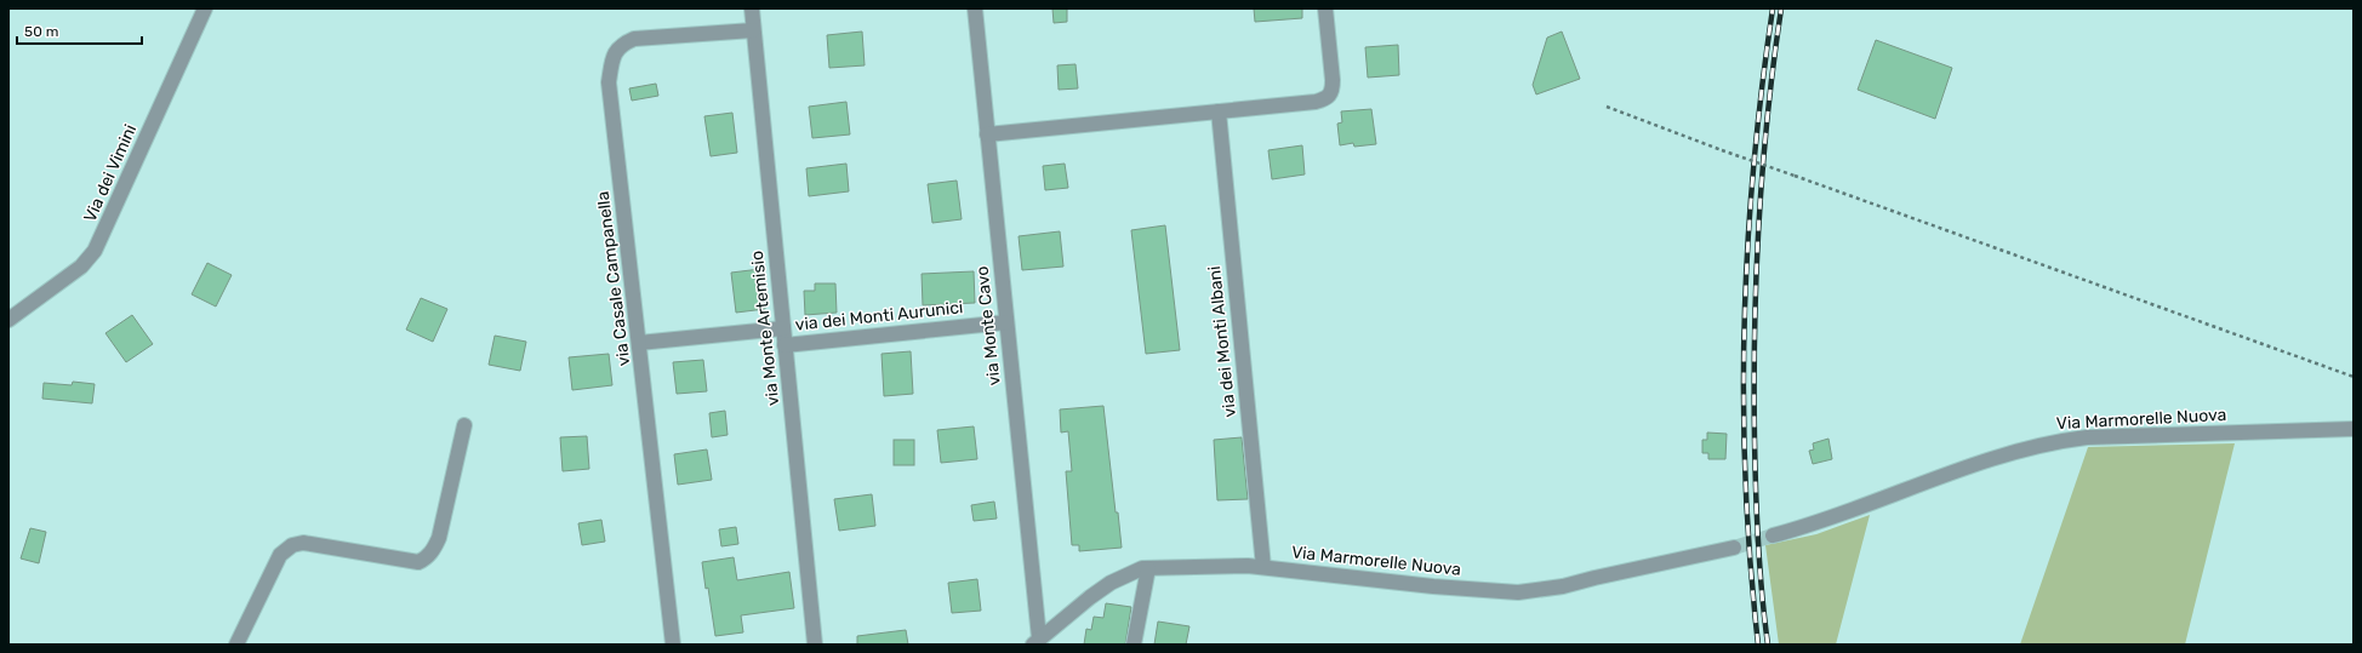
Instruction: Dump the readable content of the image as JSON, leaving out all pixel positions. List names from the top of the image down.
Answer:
{
  "streets": {
    "street": [
      "Via dei Vimini",
      "via Casale Campanella",
      "via dei Monti Aurunici",
      "via Monte Cavo",
      "via Monte Artemisio",
      "via dei Monti Albani",
      "Via Marmorelle Nuova"
    ]
  },
  "crossings": [
    ["via Casale Campanella", "via dei Monti Aurunici"],
    ["via Casale Campanella", "via Monte Artemisio"],
    ["via dei Monti Aurunici", "via Monte Cavo"],
    ["via dei Monti Aurunici", "via Monte Artemisio"],
    ["via Monte Cavo", "Via Marmorelle Nuova"],
    ["via dei Monti Albani", "Via Marmorelle Nuova"]
  ],
  "scale_bar": "50 m"
}
